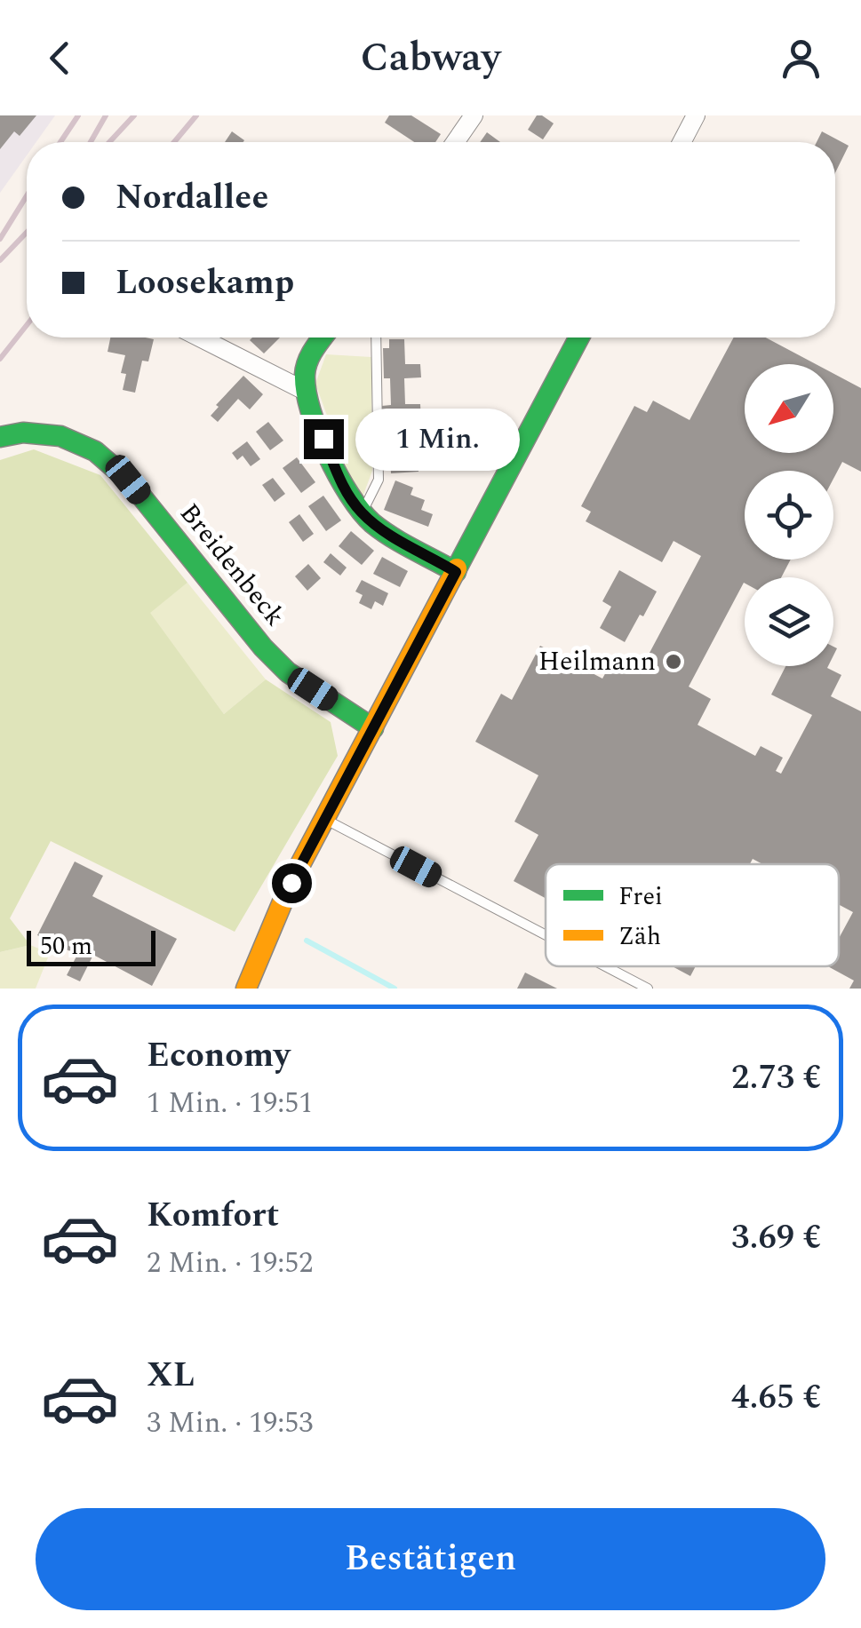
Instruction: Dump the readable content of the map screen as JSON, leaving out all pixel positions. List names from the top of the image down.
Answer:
{
  "streets": {
    "street": ["Breidenbeck"]
  },
  "places": ["Heilmann"],
  "legend": ["Frei", "Zäh"],
  "scale_bar": "50 m",
  "north": "bottom left",
  "page": {
    "header": "Cabway",
    "banner": ["Nordallee", "Loosekamp"],
    "bubble": "1 Min.",
    "scale": "50 m",
    "list": [
      {
        "name": "Economy",
        "note": "1 Min. · 19:51",
        "value": "2.73 €"
      },
      {
        "name": "Komfort",
        "note": "2 Min. · 19:52",
        "value": "3.69 €"
      },
      {
        "name": "XL",
        "note": "3 Min. · 19:53",
        "value": "4.65 €"
      }
    ],
    "buttons": "Bestätigen"
  }
}
